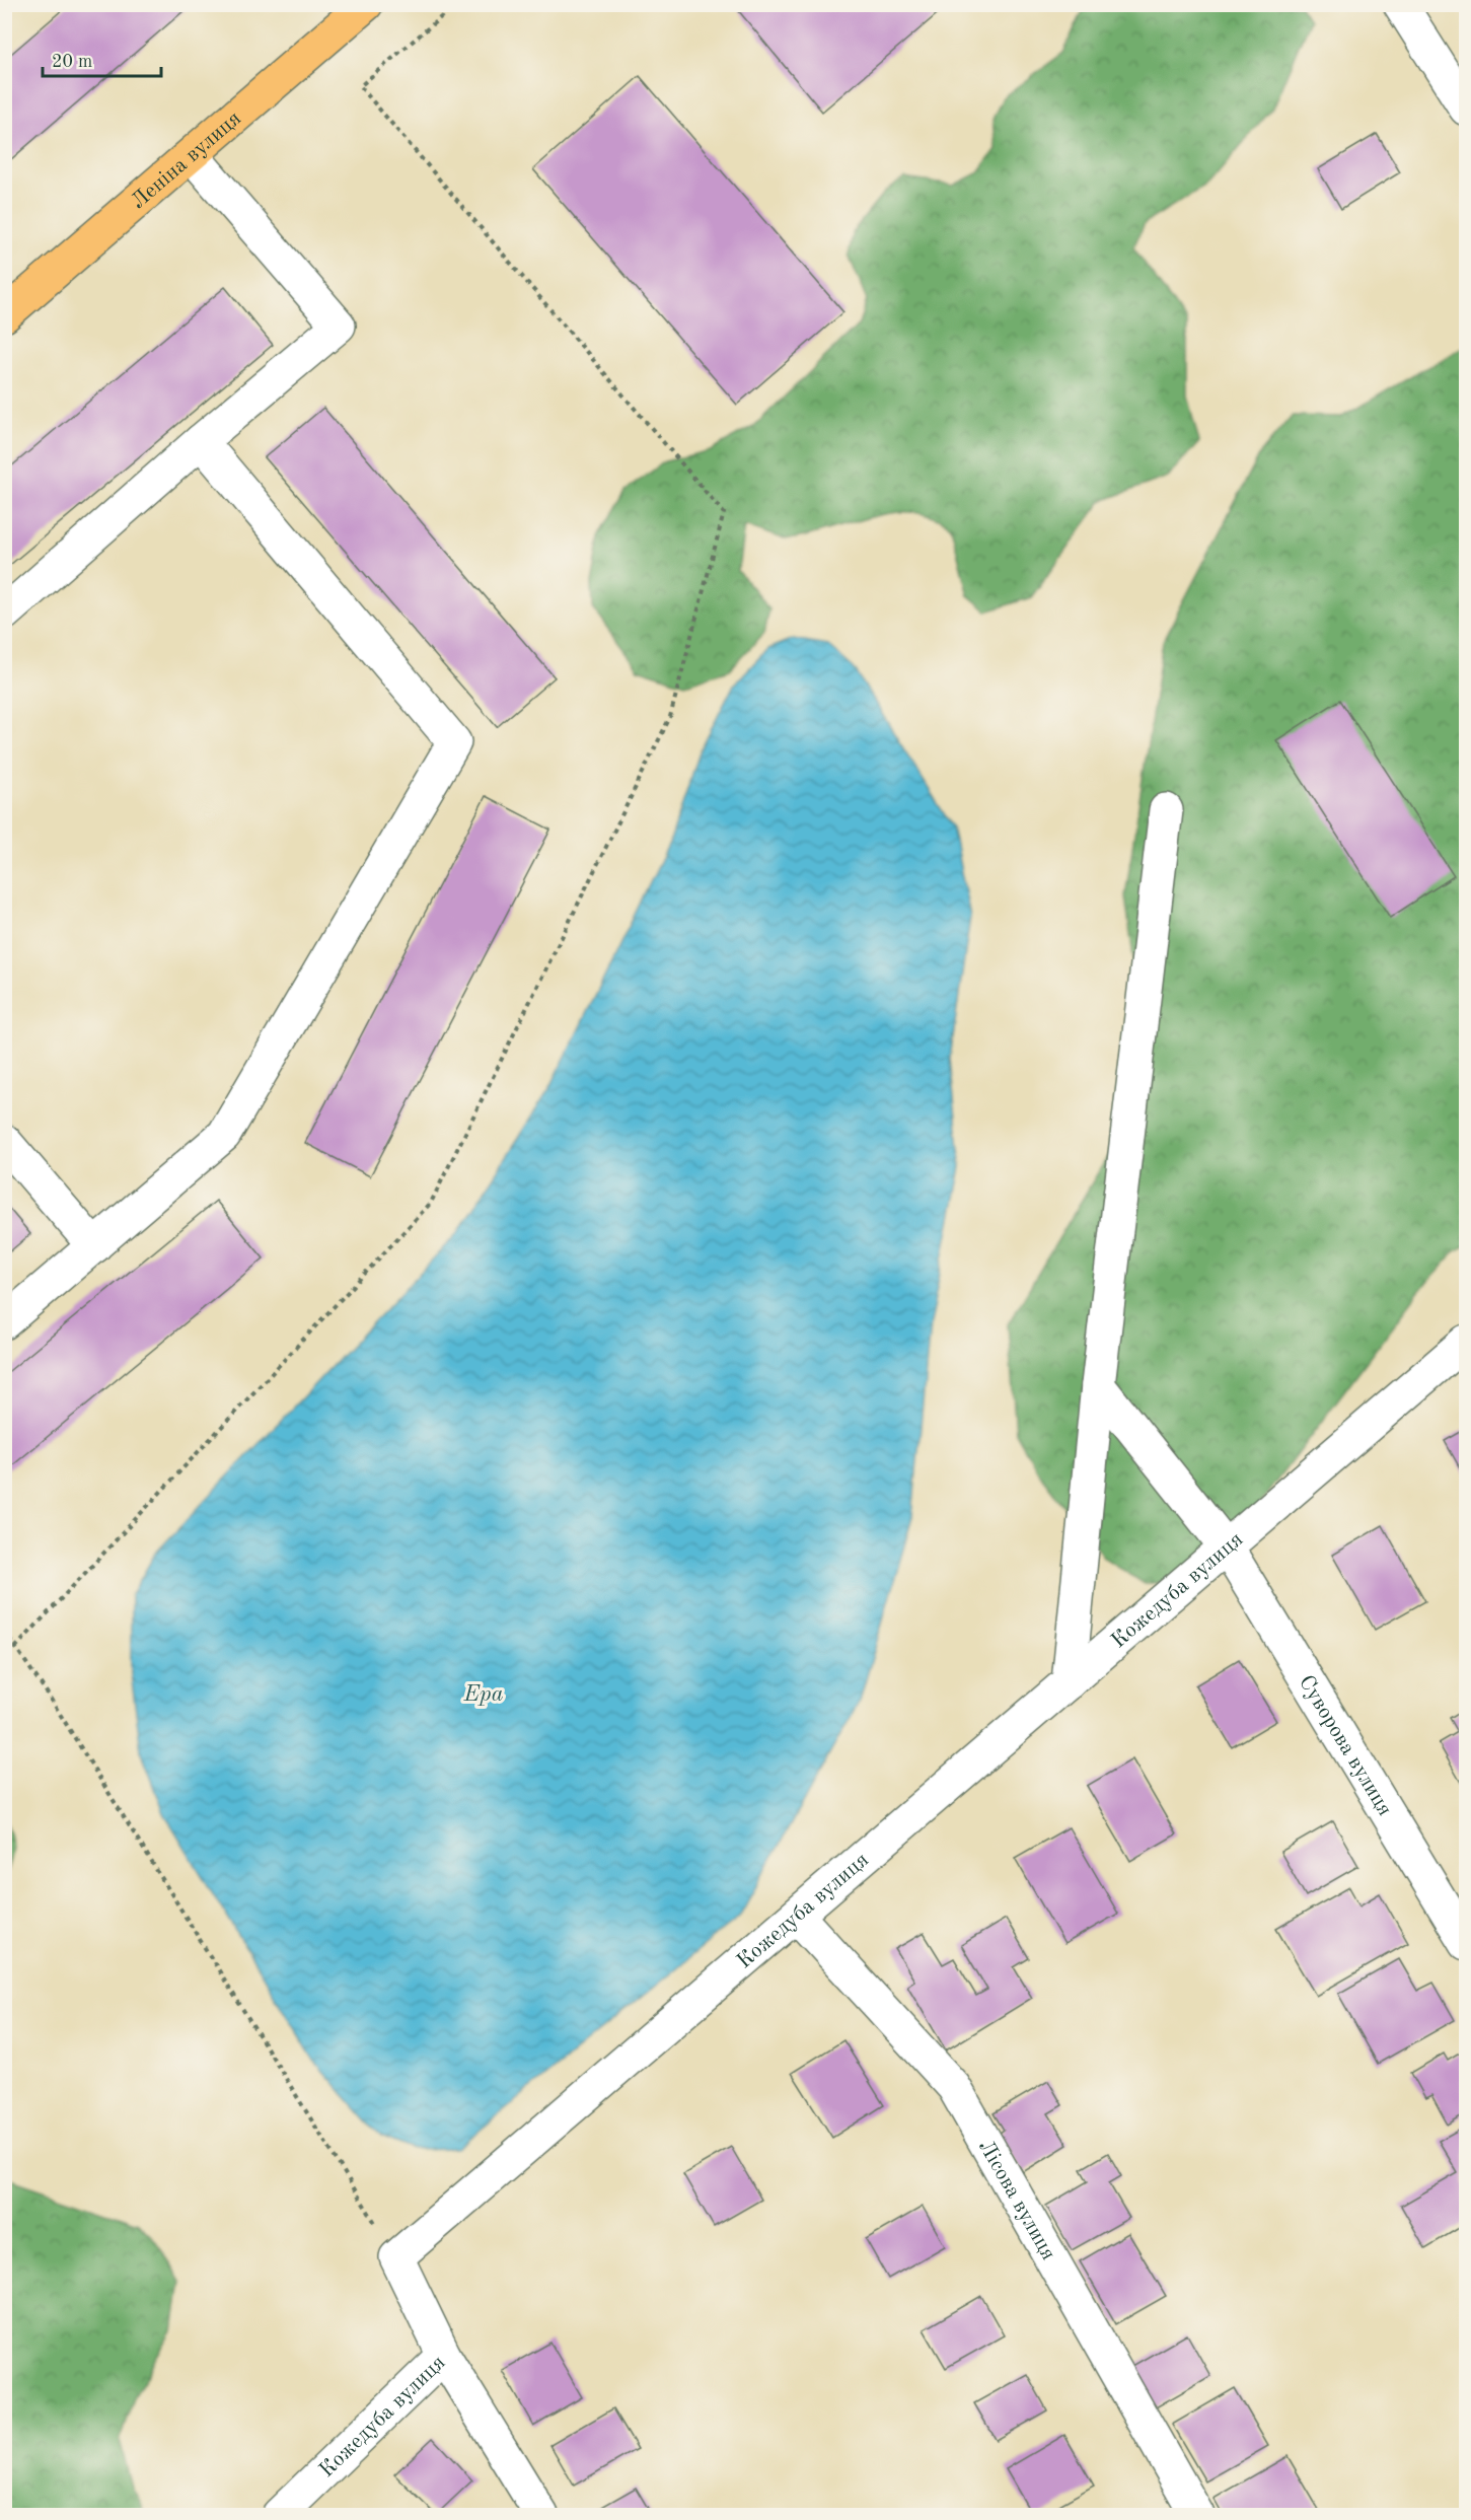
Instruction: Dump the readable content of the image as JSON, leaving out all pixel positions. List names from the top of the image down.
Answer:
{
  "streets": {
    "main road": ["Леніна вулиця"],
    "street": ["Кожедуба вулиця", "Суворова вулиця", "Лісова вулиця"]
  },
  "crossings": [
    ["Кожедуба вулиця", "Суворова вулиця"],
    ["Кожедуба вулиця", "Лісова вулиця"]
  ],
  "water": ["Ера"],
  "scale_bar": "20 m"
}
